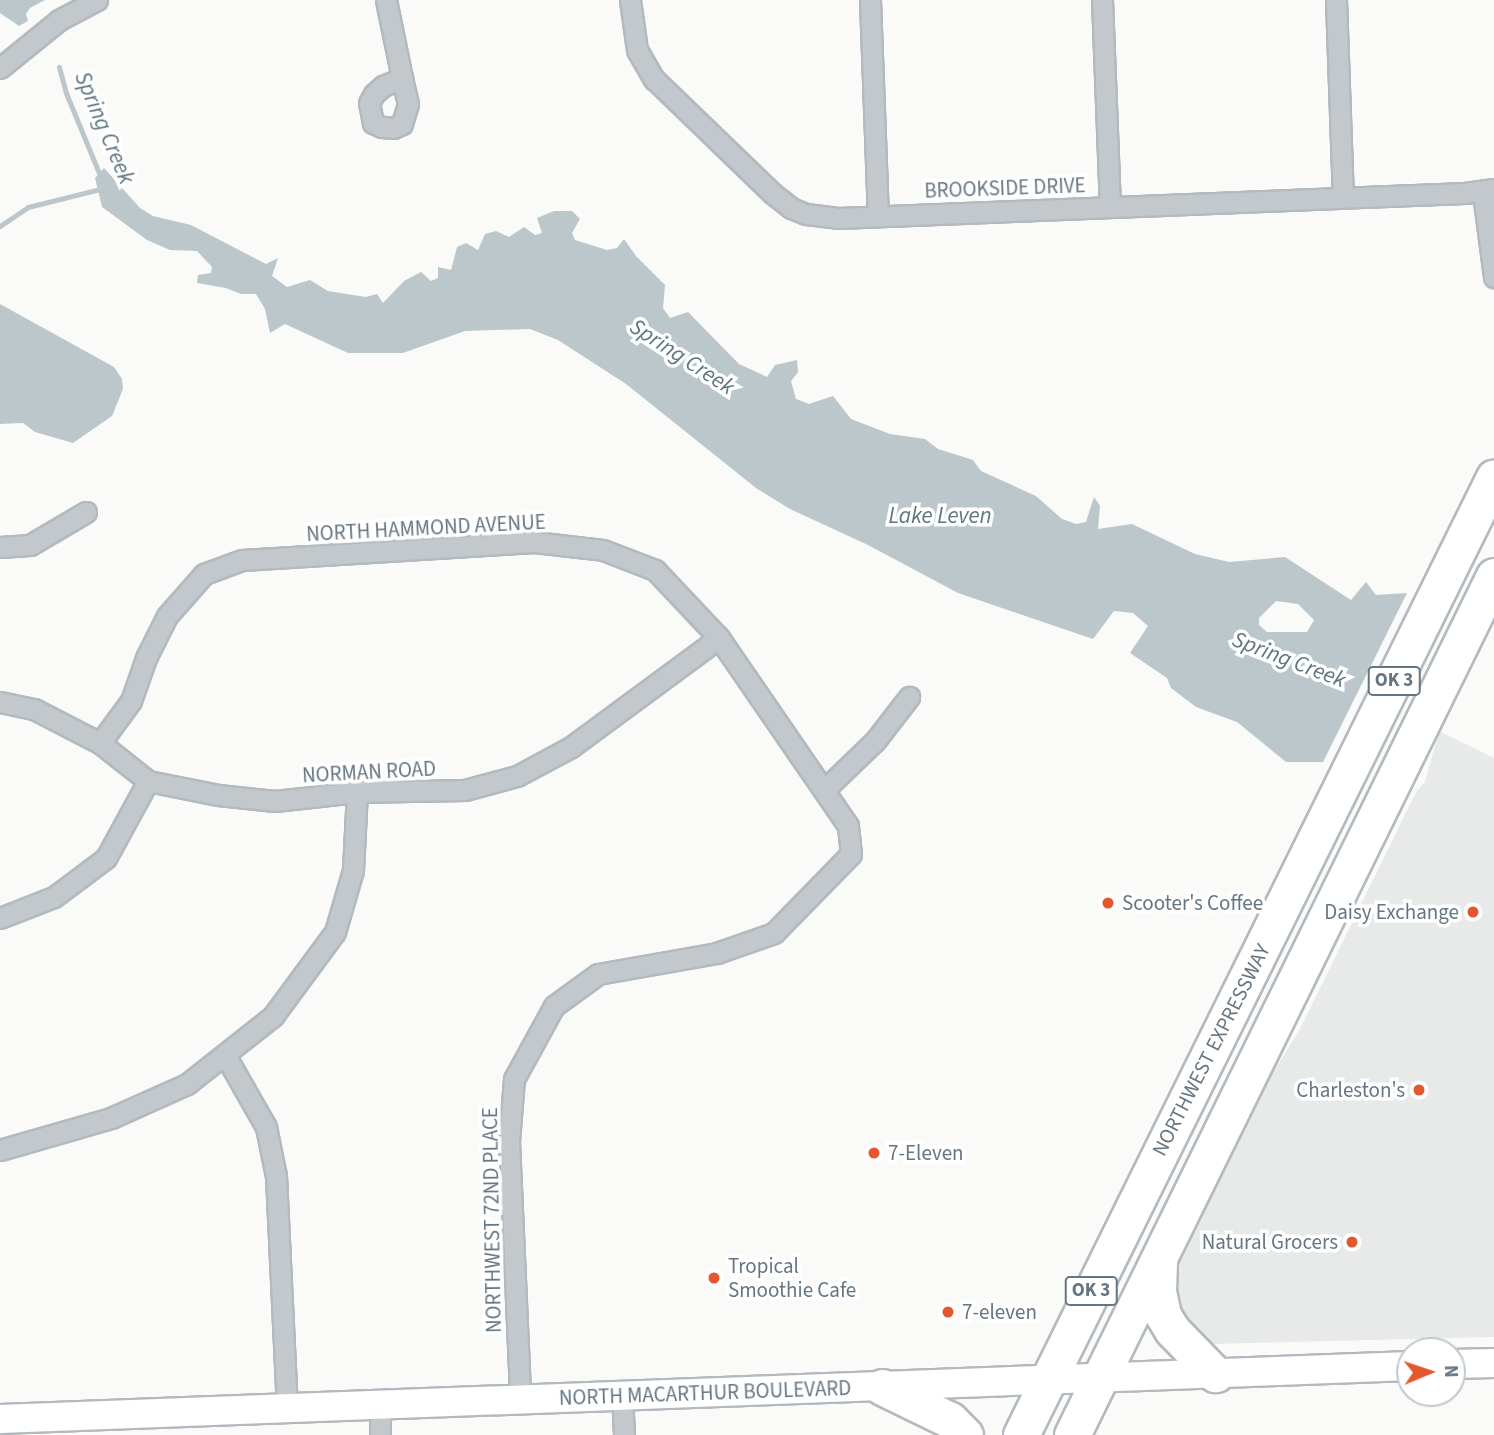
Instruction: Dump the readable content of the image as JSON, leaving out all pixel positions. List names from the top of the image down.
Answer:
{
  "streets": {
    "highway": ["OK 3", "NORTHWEST EXPRESSWAY"],
    "main road": ["NORTH MACARTHUR BOULEVARD"],
    "street": [
      "BROOKSIDE DRIVE",
      "NORTH HAMMOND AVENUE",
      "NORMAN ROAD",
      "NORTHWEST 72ND PLACE"
    ]
  },
  "crossings": [
    ["NORTH HAMMOND AVENUE", "NORMAN ROAD"],
    ["NORTH HAMMOND AVENUE", "NORTHWEST 72ND PLACE"],
    ["NORTHWEST EXPRESSWAY", "NORTH MACARTHUR BOULEVARD"],
    ["NORTHWEST 72ND PLACE", "NORTH MACARTHUR BOULEVARD"]
  ],
  "water": ["Spring Creek", "Lake Leven"],
  "places": [
    "Scooter's Coffee",
    "Daisy Exchange",
    "Charleston's",
    "7-Eleven",
    "Natural Grocers",
    "Tropical Smoothie Cafe",
    "7-eleven"
  ],
  "north": "right"
}
